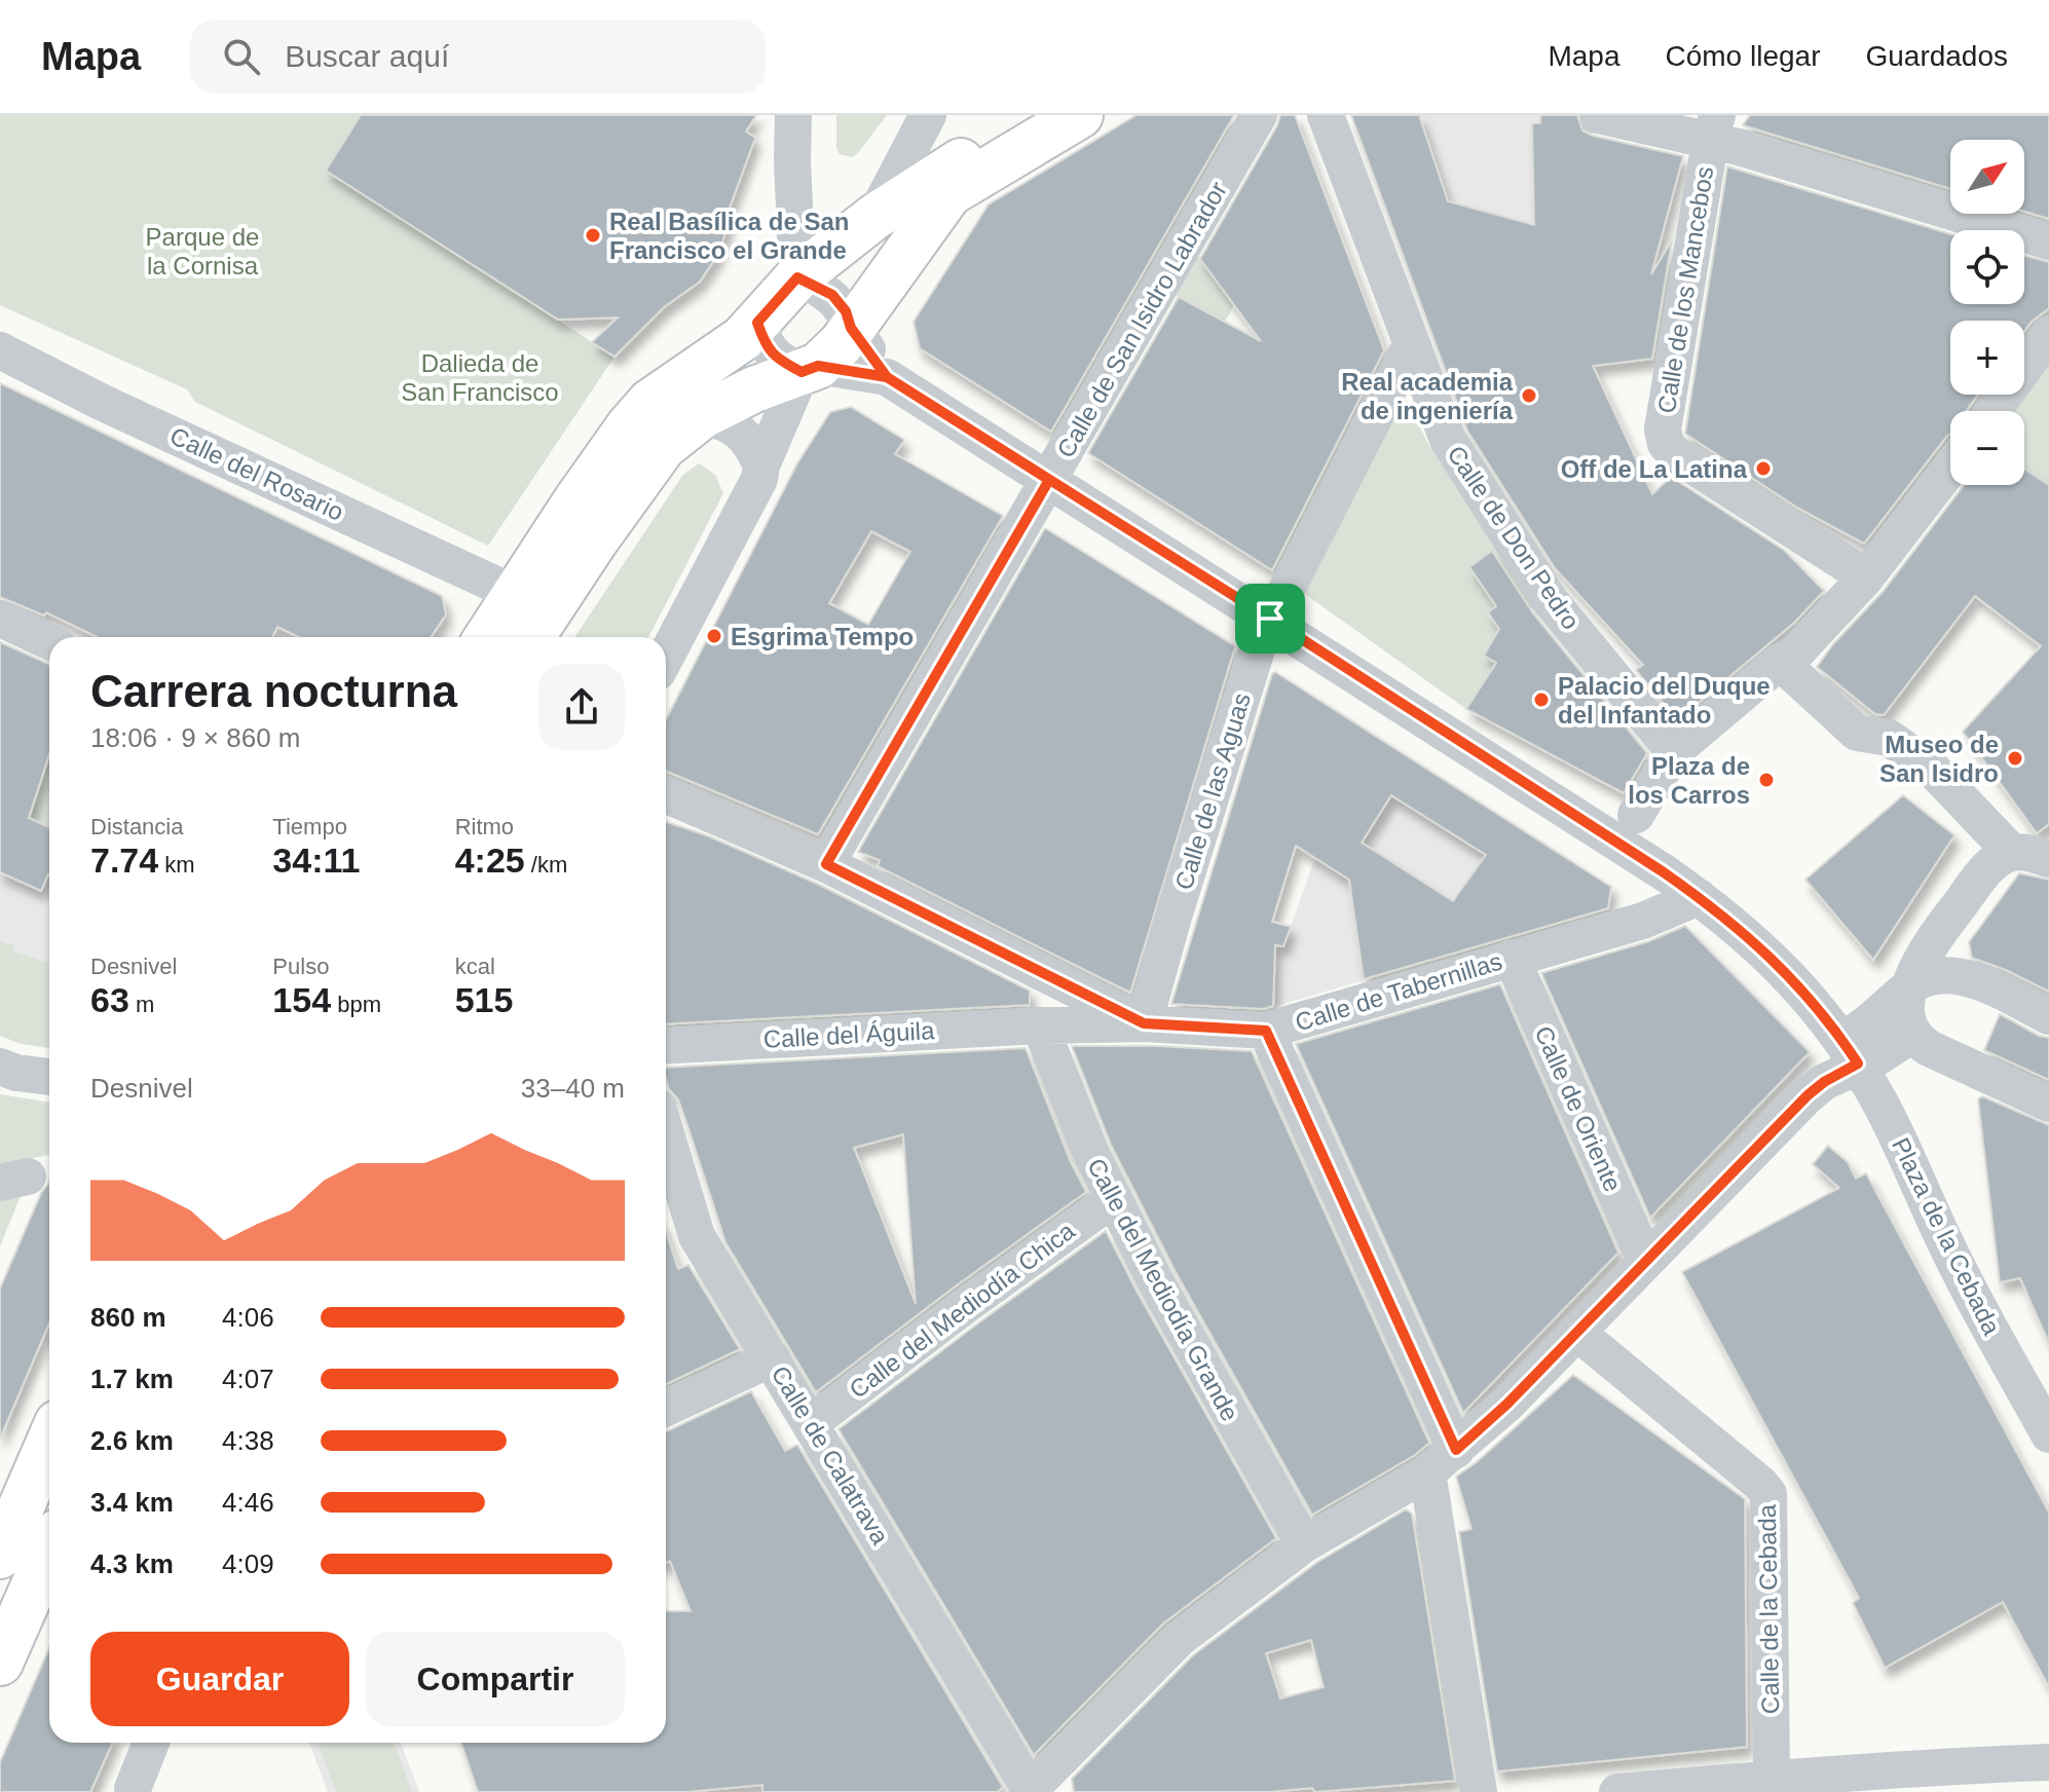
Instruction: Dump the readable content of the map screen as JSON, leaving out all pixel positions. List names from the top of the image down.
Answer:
{
  "streets": {
    "street": [
      "Calle de los Mancebos",
      "Calle de San Isidro Labrador",
      "Calle del Rosario",
      "Calle de Don Pedro",
      "Calle de las Aguas",
      "Calle de Tabernillas",
      "Calle del Águila",
      "Calle de Oriente",
      "Plaza de la Cebada",
      "Calle del Mediodía Grande",
      "Calle del Mediodía Chica",
      "Calle de Calatrava",
      "Calle de la Cebada"
    ]
  },
  "crossings": [
    ["Calle de San Isidro Labrador", "Plaza de la Cebada"],
    ["Calle de Don Pedro", "Calle de las Aguas"],
    ["Calle de las Aguas", "Calle de Tabernillas"],
    ["Calle de las Aguas", "Plaza de la Cebada"],
    ["Calle de Tabernillas", "Calle del Águila"],
    ["Calle de Tabernillas", "Calle de Oriente"],
    ["Calle de Tabernillas", "Plaza de la Cebada"],
    ["Calle de Tabernillas", "Calle del Mediodía Grande"],
    ["Calle del Águila", "Calle del Mediodía Grande"],
    ["Calle del Mediodía Grande", "Calle del Mediodía Chica"],
    ["Calle del Mediodía Chica", "Calle de Calatrava"]
  ],
  "parks": ["Parque de la Cornisa", "Dalieda de San Francisco"],
  "places": [
    "Real Basílica de San Francisco el Grande",
    "Real academia de ingeniería",
    "Off de La Latina",
    "Esgrima Tempo",
    "Palacio del Duque del Infantado",
    "Museo de San Isidro",
    "Plaza de los Carros"
  ],
  "north": "top right",
  "page": {
    "header": "Mapa",
    "search": "Buscar aquí",
    "nav": ["Mapa", "Cómo llegar", "Guardados"],
    "map_buttons": ["+", "−"],
    "heading": ["Carrera nocturna", "18:06 · 9 × 860 m"],
    "stats": [
      ["Distancia", "7.74 km"],
      ["Tiempo", "34:11"],
      ["Ritmo", "4:25 /km"],
      ["Desnivel", "63 m"],
      ["Pulso", "154 bpm"],
      ["kcal", "515"]
    ],
    "chart": ["Desnivel", "33–40 m"],
    "list": [
      {
        "name": "860 m",
        "note": "4:06"
      },
      {
        "name": "1.7 km",
        "note": "4:07"
      },
      {
        "name": "2.6 km",
        "note": "4:38"
      },
      {
        "name": "3.4 km",
        "note": "4:46"
      },
      {
        "name": "4.3 km",
        "note": "4:09"
      }
    ],
    "buttons": ["Guardar", "Compartir"]
  }
}
